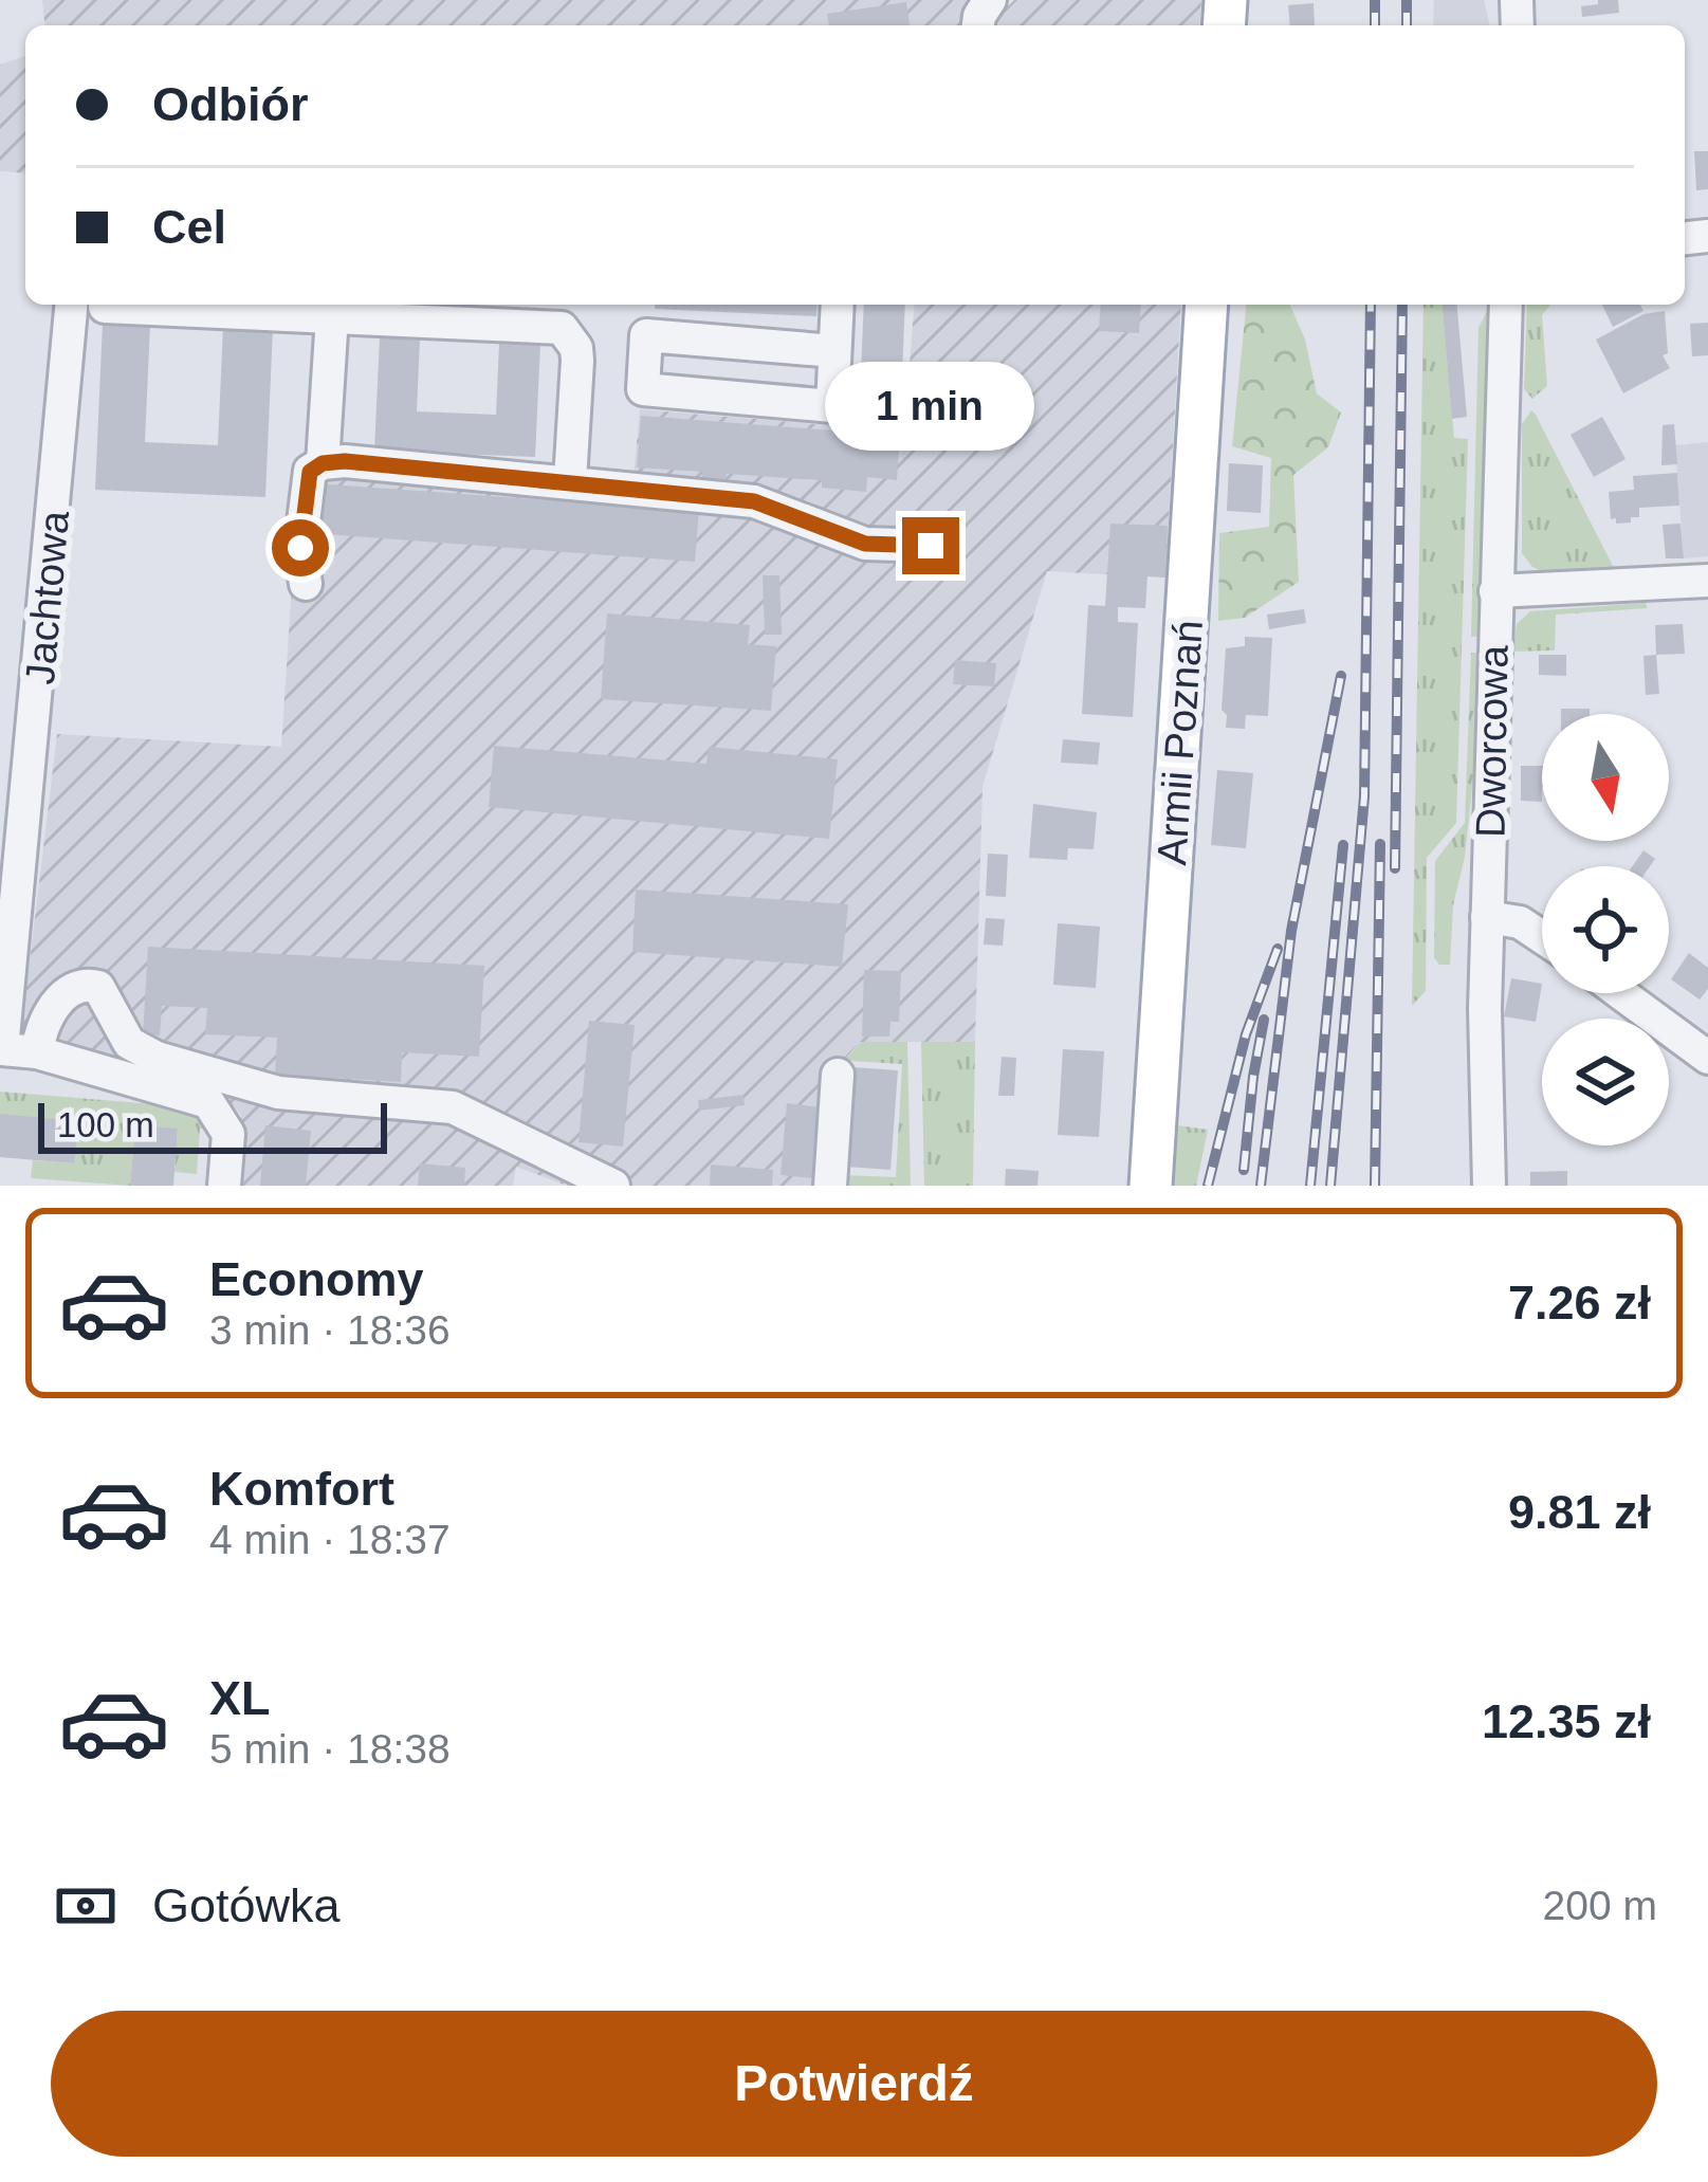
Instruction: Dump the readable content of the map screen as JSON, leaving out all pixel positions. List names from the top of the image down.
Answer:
{
  "streets": {
    "main road": ["Armii Poznań"],
    "street": ["Jachtowa", "Dworcowa"]
  },
  "scale_bar": "100 m",
  "north": "bottom",
  "page": {
    "banner": ["Odbiór", "Cel"],
    "bubble": "1 min",
    "scale": "100 m",
    "list": [
      {
        "name": "Economy",
        "note": "3 min · 18:36",
        "value": "7.26 zł"
      },
      {
        "name": "Komfort",
        "note": "4 min · 18:37",
        "value": "9.81 zł"
      },
      {
        "name": "XL",
        "note": "5 min · 18:38",
        "value": "12.35 zł"
      }
    ],
    "pay": ["Gotówka", "200 m"],
    "buttons": "Potwierdź"
  }
}
